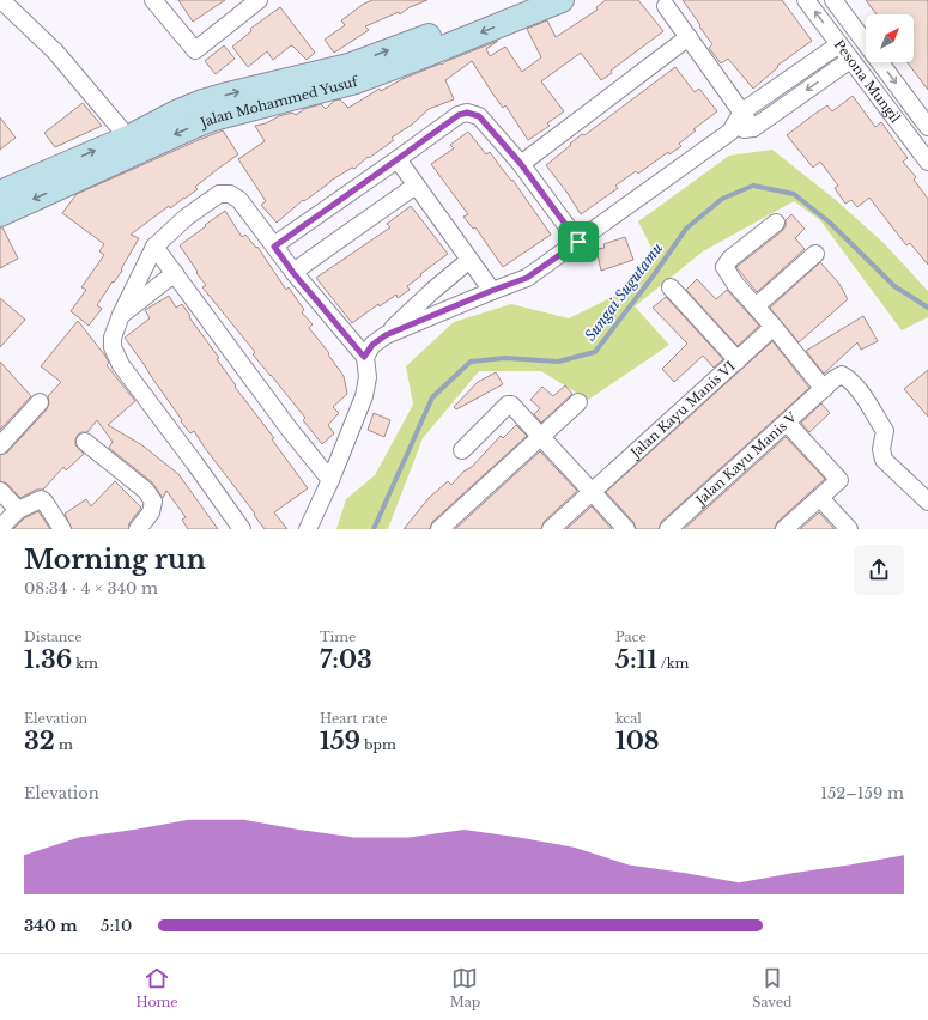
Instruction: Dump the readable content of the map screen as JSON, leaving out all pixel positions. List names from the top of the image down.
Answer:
{
  "streets": {
    "main road": ["Jalan Mohammed Yusuf"],
    "street": ["Pesona Mungil", "Jalan Kayu Manis VI", "Jalan Kayu Manis V"]
  },
  "water": ["Sungai Sugutamu"],
  "north": "top right",
  "page": {
    "heading": ["Morning run", "08:34 · 4 × 340 m"],
    "stats": [
      ["Distance", "1.36 km"],
      ["Time", "7:03"],
      ["Pace", "5:11 /km"],
      ["Elevation", "32 m"],
      ["Heart rate", "159 bpm"],
      ["kcal", "108"]
    ],
    "chart": ["Elevation", "152–159 m"],
    "list": [
      {
        "name": "340 m",
        "note": "5:10"
      }
    ],
    "tabs": ["Home", "Map", "Saved"]
  }
}
